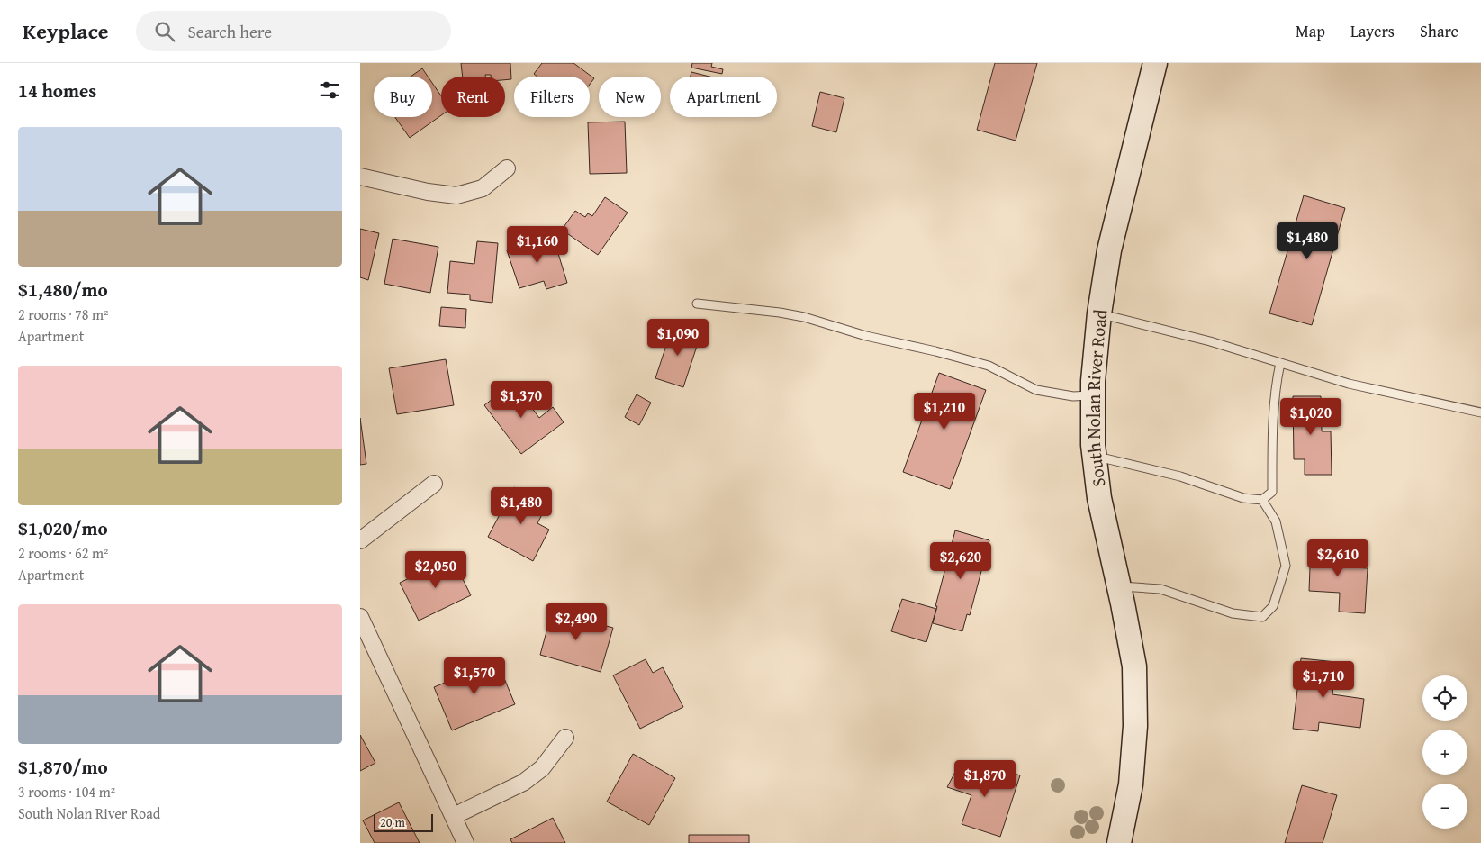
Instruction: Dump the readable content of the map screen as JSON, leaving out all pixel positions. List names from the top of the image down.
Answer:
{
  "streets": {
    "main road": ["South Nolan River Road"]
  },
  "scale_bar": "20 m",
  "page": {
    "header": "Keyplace",
    "search": "Search here",
    "nav": ["Map", "Layers", "Share"],
    "heading": "14 homes",
    "chip": [
      "Buy",
      "Rent",
      "Filters",
      "New",
      "Apartment"
    ],
    "list": [
      {
        "name": "$1,480/mo",
        "note": "2 rooms · 78 m² · Apartment"
      },
      {
        "name": "$1,020/mo",
        "note": "2 rooms · 62 m² · Apartment"
      },
      {
        "name": "$1,870/mo",
        "note": "3 rooms · 104 m² · South Nolan River Road"
      }
    ],
    "price": [
      "$1,480",
      "$1,160",
      "$1,090",
      "$1,370",
      "$1,210",
      "$1,020",
      "$1,480",
      "$2,610",
      "$2,620",
      "$2,050",
      "$2,490",
      "$1,570",
      "$1,710",
      "$1,870"
    ],
    "map_buttons": ["+", "−"],
    "scale": "20 m"
  }
}
